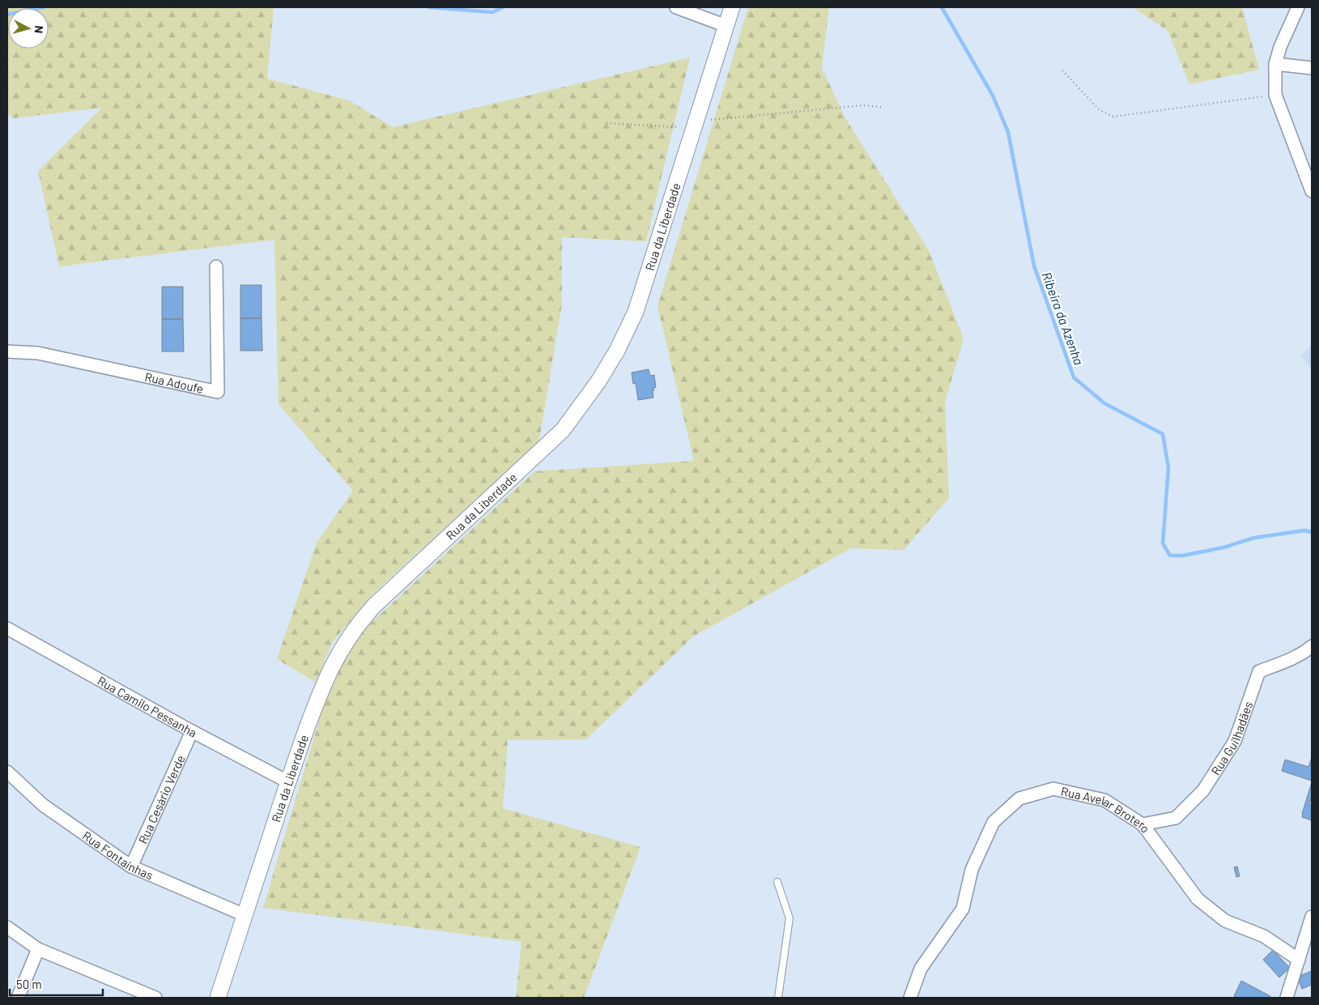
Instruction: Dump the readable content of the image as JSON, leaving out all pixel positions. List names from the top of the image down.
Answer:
{
  "streets": {
    "street": [
      "Rua da Liberdade",
      "Rua Adoufe",
      "Rua Camilo Pessanha",
      "Rua Guilhadães",
      "Rua Cesário Verde",
      "Rua Avelar Brotero",
      "Rua Fontaínhas"
    ]
  },
  "crossings": [
    ["Rua da Liberdade", "Rua Camilo Pessanha"],
    ["Rua da Liberdade", "Rua Fontaínhas"],
    ["Rua Camilo Pessanha", "Rua Cesário Verde"],
    ["Rua Guilhadães", "Rua Avelar Brotero"],
    ["Rua Cesário Verde", "Rua Fontaínhas"]
  ],
  "water": ["Ribeira da Azenha"],
  "scale_bar": "50 m",
  "north": "right"
}
